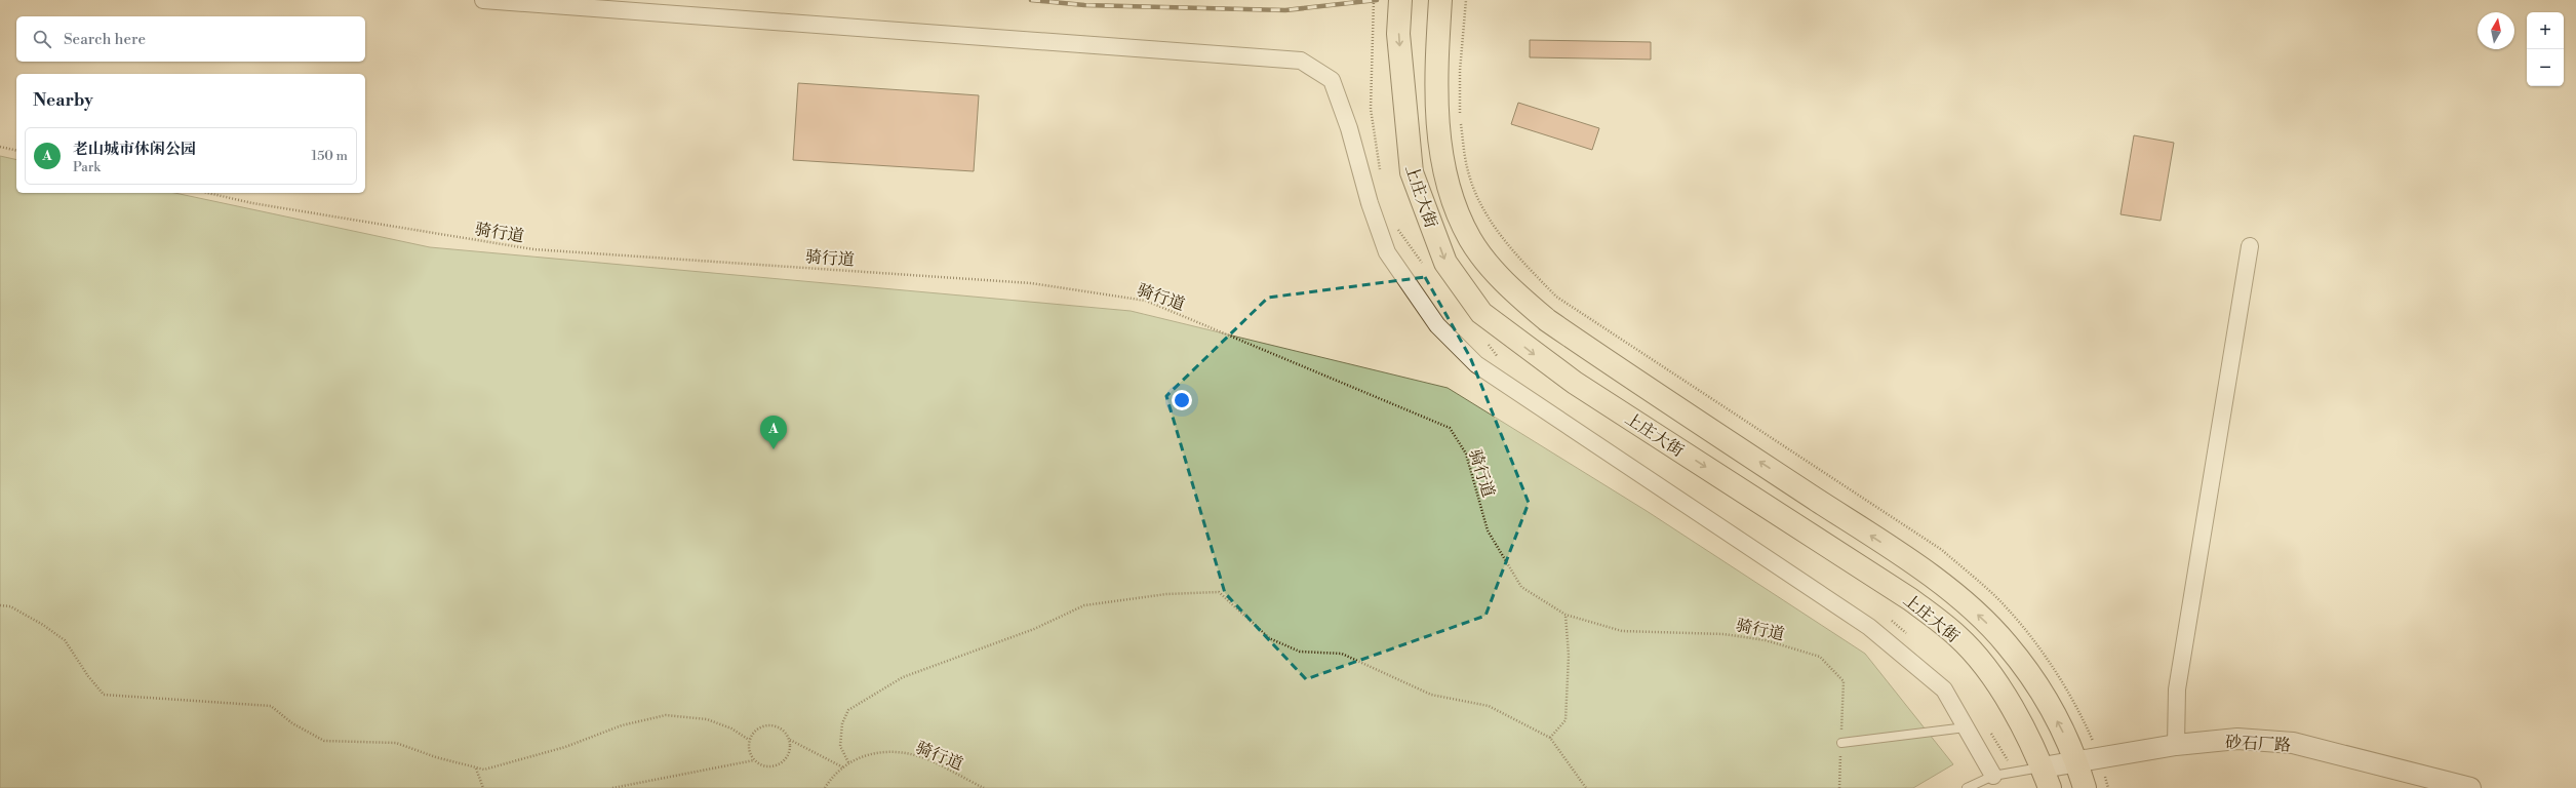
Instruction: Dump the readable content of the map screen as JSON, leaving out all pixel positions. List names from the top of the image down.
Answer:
{
  "streets": {
    "main road": ["上庄大街"],
    "street": ["砂石厂路"],
    "path": ["骑行道"]
  },
  "crossings": [
    ["上庄大街", "砂石厂路"]
  ],
  "north": "top",
  "page": {
    "map_buttons": ["+", "−"],
    "search": "Search here",
    "heading": "Nearby",
    "list": [
      {
        "mark": "A",
        "name": "老山城市休闲公园",
        "note": "Park",
        "value": "150 m"
      }
    ],
    "pins": "A"
  }
}
